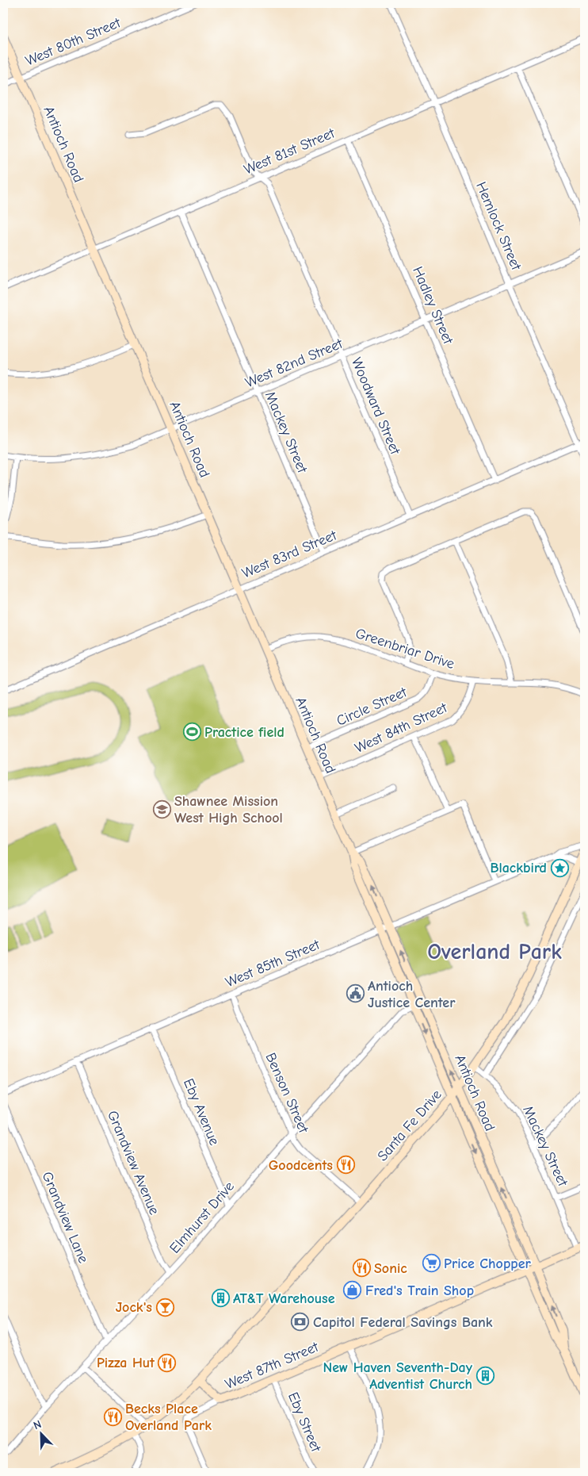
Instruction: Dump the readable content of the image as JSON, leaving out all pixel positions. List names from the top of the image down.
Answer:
{
  "streets": {
    "main road": ["Antioch Road", "Santa Fe Drive", "West 87th Street"],
    "street": [
      "West 80th Street",
      "West 81st Street",
      "Hemlock Street",
      "Hadley Street",
      "West 82nd Street",
      "Woodward Street",
      "Mackey Street",
      "West 83rd Street",
      "Greenbriar Drive",
      "Circle Street",
      "West 84th Street",
      "West 85th Street",
      "Benson Street",
      "Eby Avenue",
      "Grandview Avenue",
      "Grandview Lane",
      "Elmhurst Drive",
      "Eby Street"
    ]
  },
  "crossings": [
    ["West 80th Street", "Antioch Road"],
    ["Antioch Road", "West 81st Street"],
    ["Antioch Road", "West 82nd Street"],
    ["Antioch Road", "West 83rd Street"],
    ["Antioch Road", "Greenbriar Drive"],
    ["Antioch Road", "Circle Street"],
    ["Antioch Road", "West 84th Street"],
    ["Antioch Road", "West 85th Street"],
    ["Antioch Road", "Santa Fe Drive"],
    ["Antioch Road", "Elmhurst Drive"],
    ["Antioch Road", "West 87th Street"],
    ["West 81st Street", "Hemlock Street"],
    ["West 81st Street", "Hadley Street"],
    ["West 81st Street", "Woodward Street"],
    ["West 81st Street", "Mackey Street"],
    ["Hemlock Street", "West 82nd Street"],
    ["Hemlock Street", "West 83rd Street"],
    ["Hadley Street", "West 82nd Street"],
    ["Hadley Street", "West 83rd Street"],
    ["West 82nd Street", "Woodward Street"],
    ["West 82nd Street", "Mackey Street"],
    ["Woodward Street", "West 83rd Street"],
    ["Mackey Street", "West 83rd Street"],
    ["Mackey Street", "Santa Fe Drive"],
    ["Mackey Street", "West 87th Street"],
    ["Greenbriar Drive", "Circle Street"],
    ["Greenbriar Drive", "West 84th Street"],
    ["West 85th Street", "Benson Street"],
    ["West 85th Street", "Eby Avenue"],
    ["West 85th Street", "Grandview Avenue"],
    ["Benson Street", "Santa Fe Drive"],
    ["Benson Street", "Elmhurst Drive"],
    ["Eby Avenue", "Elmhurst Drive"],
    ["Santa Fe Drive", "West 87th Street"],
    ["Grandview Avenue", "Elmhurst Drive"],
    ["Grandview Lane", "Elmhurst Drive"],
    ["West 87th Street", "Eby Street"]
  ],
  "districts": ["Overland Park"],
  "places": {
    "sports": ["Practice field"],
    "school or university": ["Shawnee Mission West High School"],
    "place": ["Blackbird"],
    "public building": ["Antioch Justice Center"],
    "restaurant": [
      "Goodcents",
      "Sonic",
      "Pizza Hut",
      "Becks Place Overland Park"
    ],
    "supermarket": ["Price Chopper"],
    "shop": ["Fred's Train Shop"],
    "building": ["AT&T Warehouse", "New Haven Seventh-Day Adventist Church"],
    "bar": ["Jock's"],
    "bank": ["Capitol Federal Savings Bank"]
  },
  "north": "top left"
}
